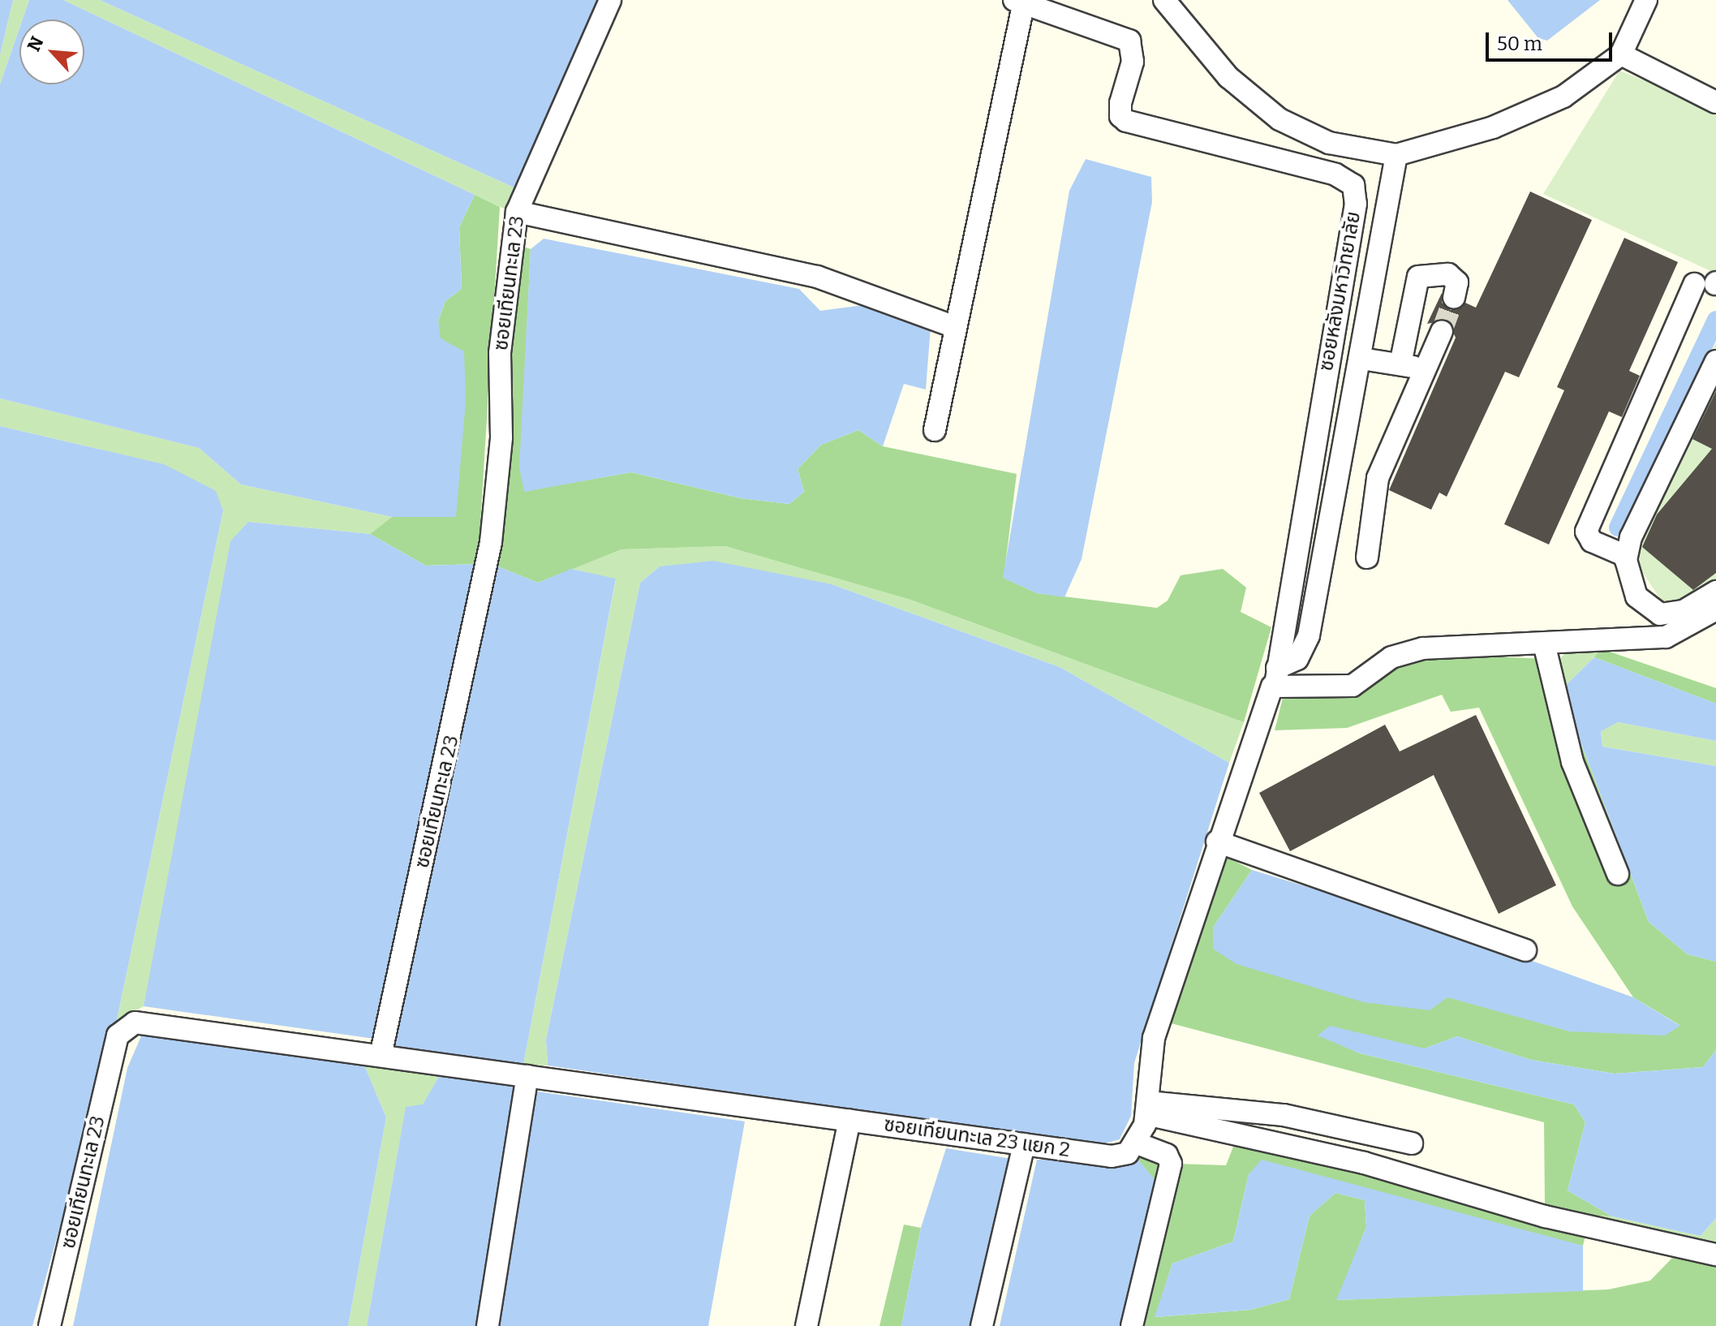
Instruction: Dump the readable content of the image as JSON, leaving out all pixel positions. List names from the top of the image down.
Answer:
{
  "streets": {
    "street": ["ซอยเทียนทะเล 23", "ซอยหลังมหาวิทยาลัย", "ซอยเทียนทะเล 23 แยก 2"]
  },
  "crossings": [
    ["ซอยเทียนทะเล 23", "ซอยเทียนทะเล 23 แยก 2"]
  ],
  "scale_bar": "50 m",
  "north": "top left"
}
